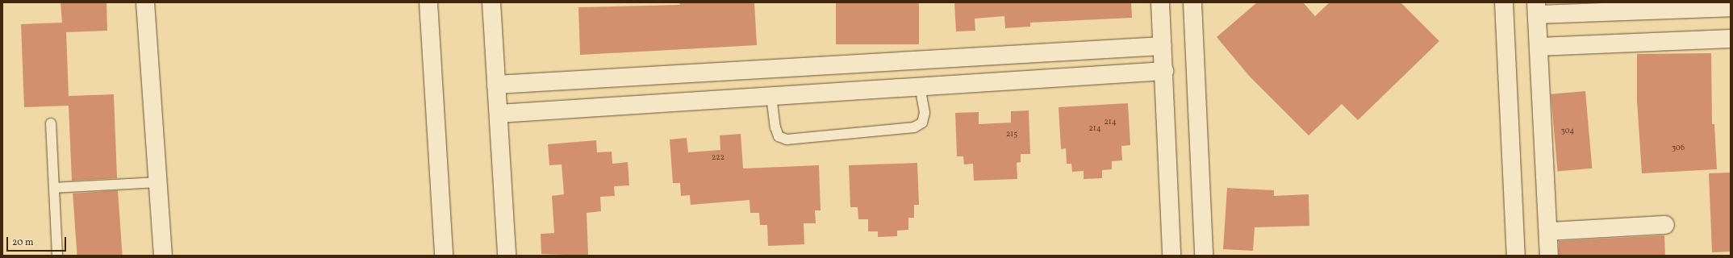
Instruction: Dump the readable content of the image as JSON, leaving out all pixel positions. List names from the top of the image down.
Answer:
{
  "house_numbers": [
    "214",
    "214",
    "304",
    "215",
    "306",
    "222"
  ],
  "scale_bar": "20 m"
}
